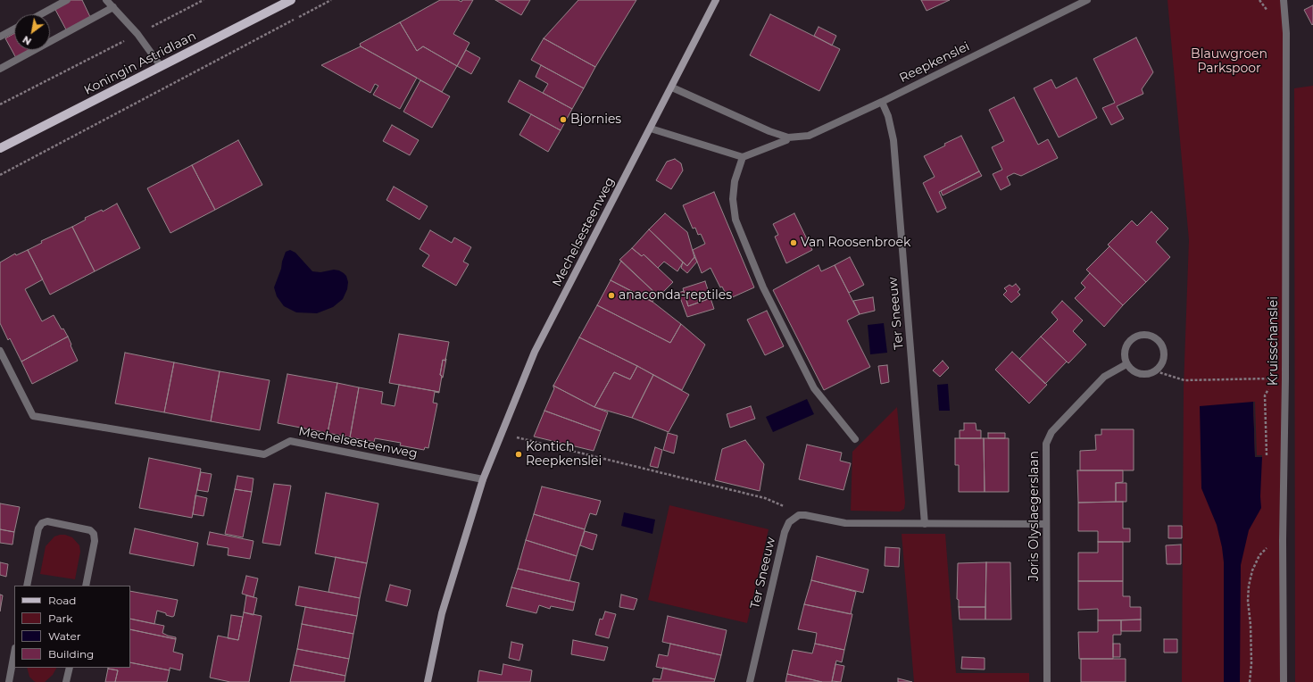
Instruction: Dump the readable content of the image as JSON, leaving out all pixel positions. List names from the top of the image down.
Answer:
{
  "streets": {
    "main road": ["Koningin Astridlaan"],
    "street": [
      "Reepkenslei",
      "Mechelsesteenweg",
      "Ter Sneeuw",
      "Kruisschanslei",
      "Joris Olyslaegerslaan"
    ]
  },
  "crossings": [
    ["Reepkenslei", "Mechelsesteenweg"],
    ["Reepkenslei", "Ter Sneeuw"]
  ],
  "parks": ["Blauwgroen Parkspoor"],
  "places": [
    "Bjornies",
    "Van Roosenbroek",
    "anaconda-reptiles",
    "Kontich Reepkenslei"
  ],
  "legend": [
    "Road",
    "Park",
    "Water",
    "Building"
  ],
  "north": "bottom left"
}
